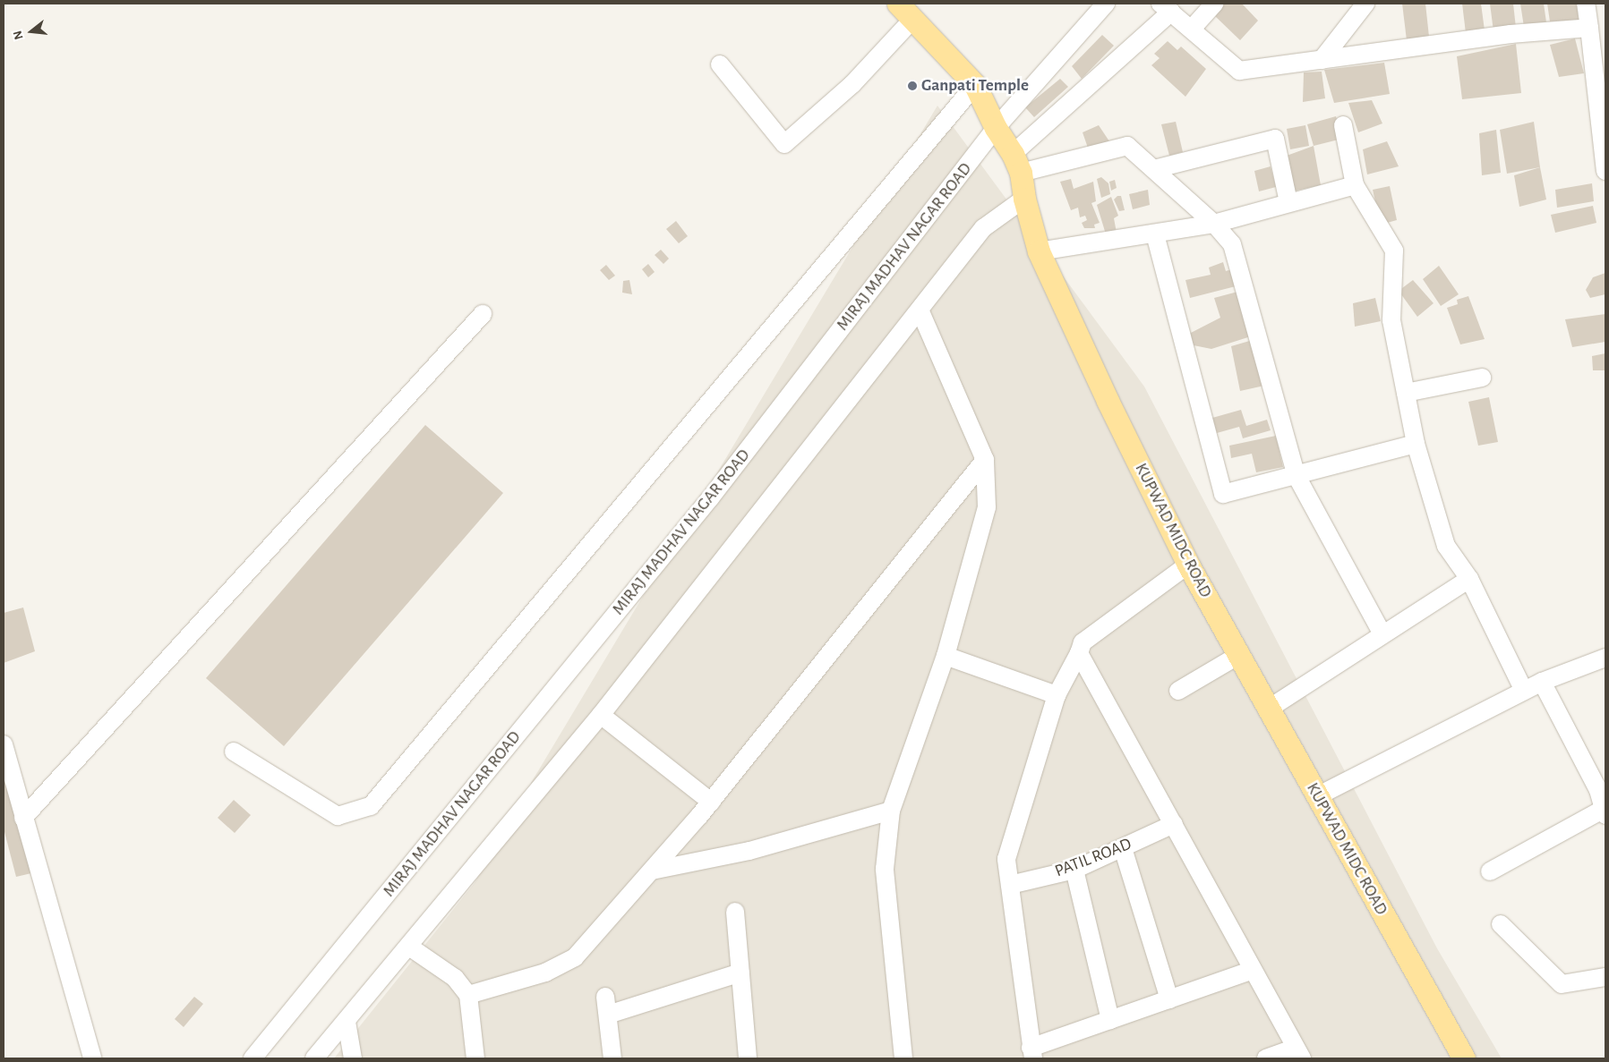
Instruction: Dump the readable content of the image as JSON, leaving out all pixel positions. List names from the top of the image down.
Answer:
{
  "streets": {
    "main road": ["KUPWAD MIDC ROAD"],
    "street": ["MIRAJ MADHAV NAGAR ROAD", "PATIL ROAD"]
  },
  "crossings": [
    ["MIRAJ MADHAV NAGAR ROAD", "KUPWAD MIDC ROAD"]
  ],
  "places": ["Ganpati Temple"],
  "north": "left"
}
